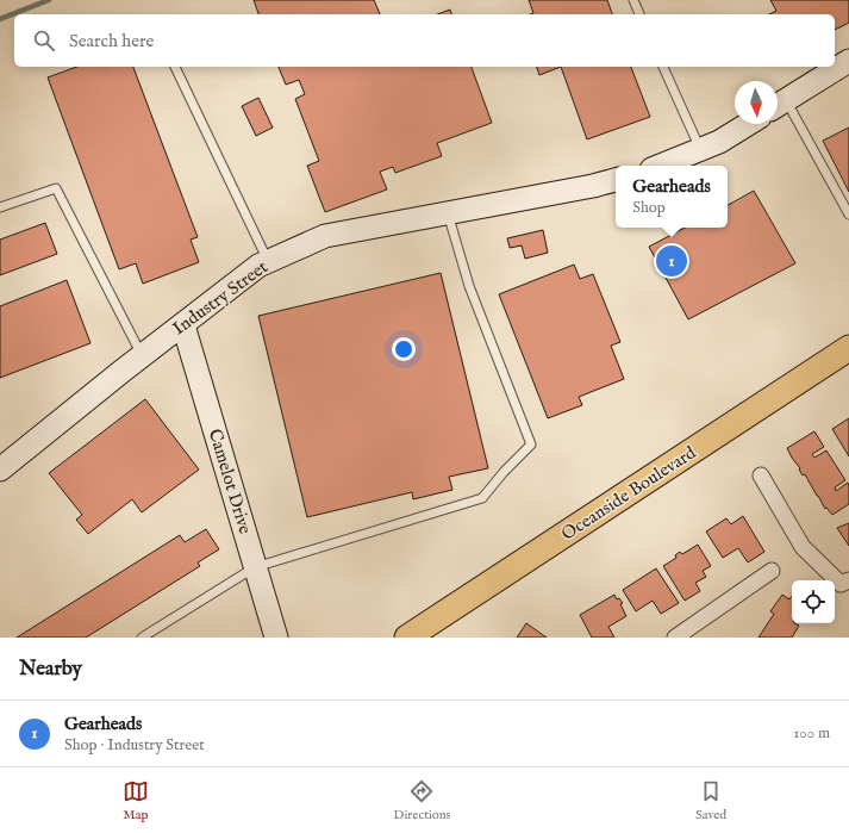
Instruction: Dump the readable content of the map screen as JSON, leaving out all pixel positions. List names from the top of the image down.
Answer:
{
  "streets": {
    "main road": ["Oceanside Boulevard"],
    "street": ["Industry Street", "Camelot Drive"]
  },
  "crossings": [
    ["Industry Street", "Camelot Drive"]
  ],
  "north": "bottom",
  "page": {
    "search": "Search here",
    "popup": ["Gearheads", "Shop"],
    "pins": "1",
    "heading": "Nearby",
    "list": [
      {
        "mark": "1",
        "name": "Gearheads",
        "note": "Shop · Industry Street",
        "value": "100 m"
      }
    ],
    "nav": ["Map", "Directions", "Saved"]
  }
}
